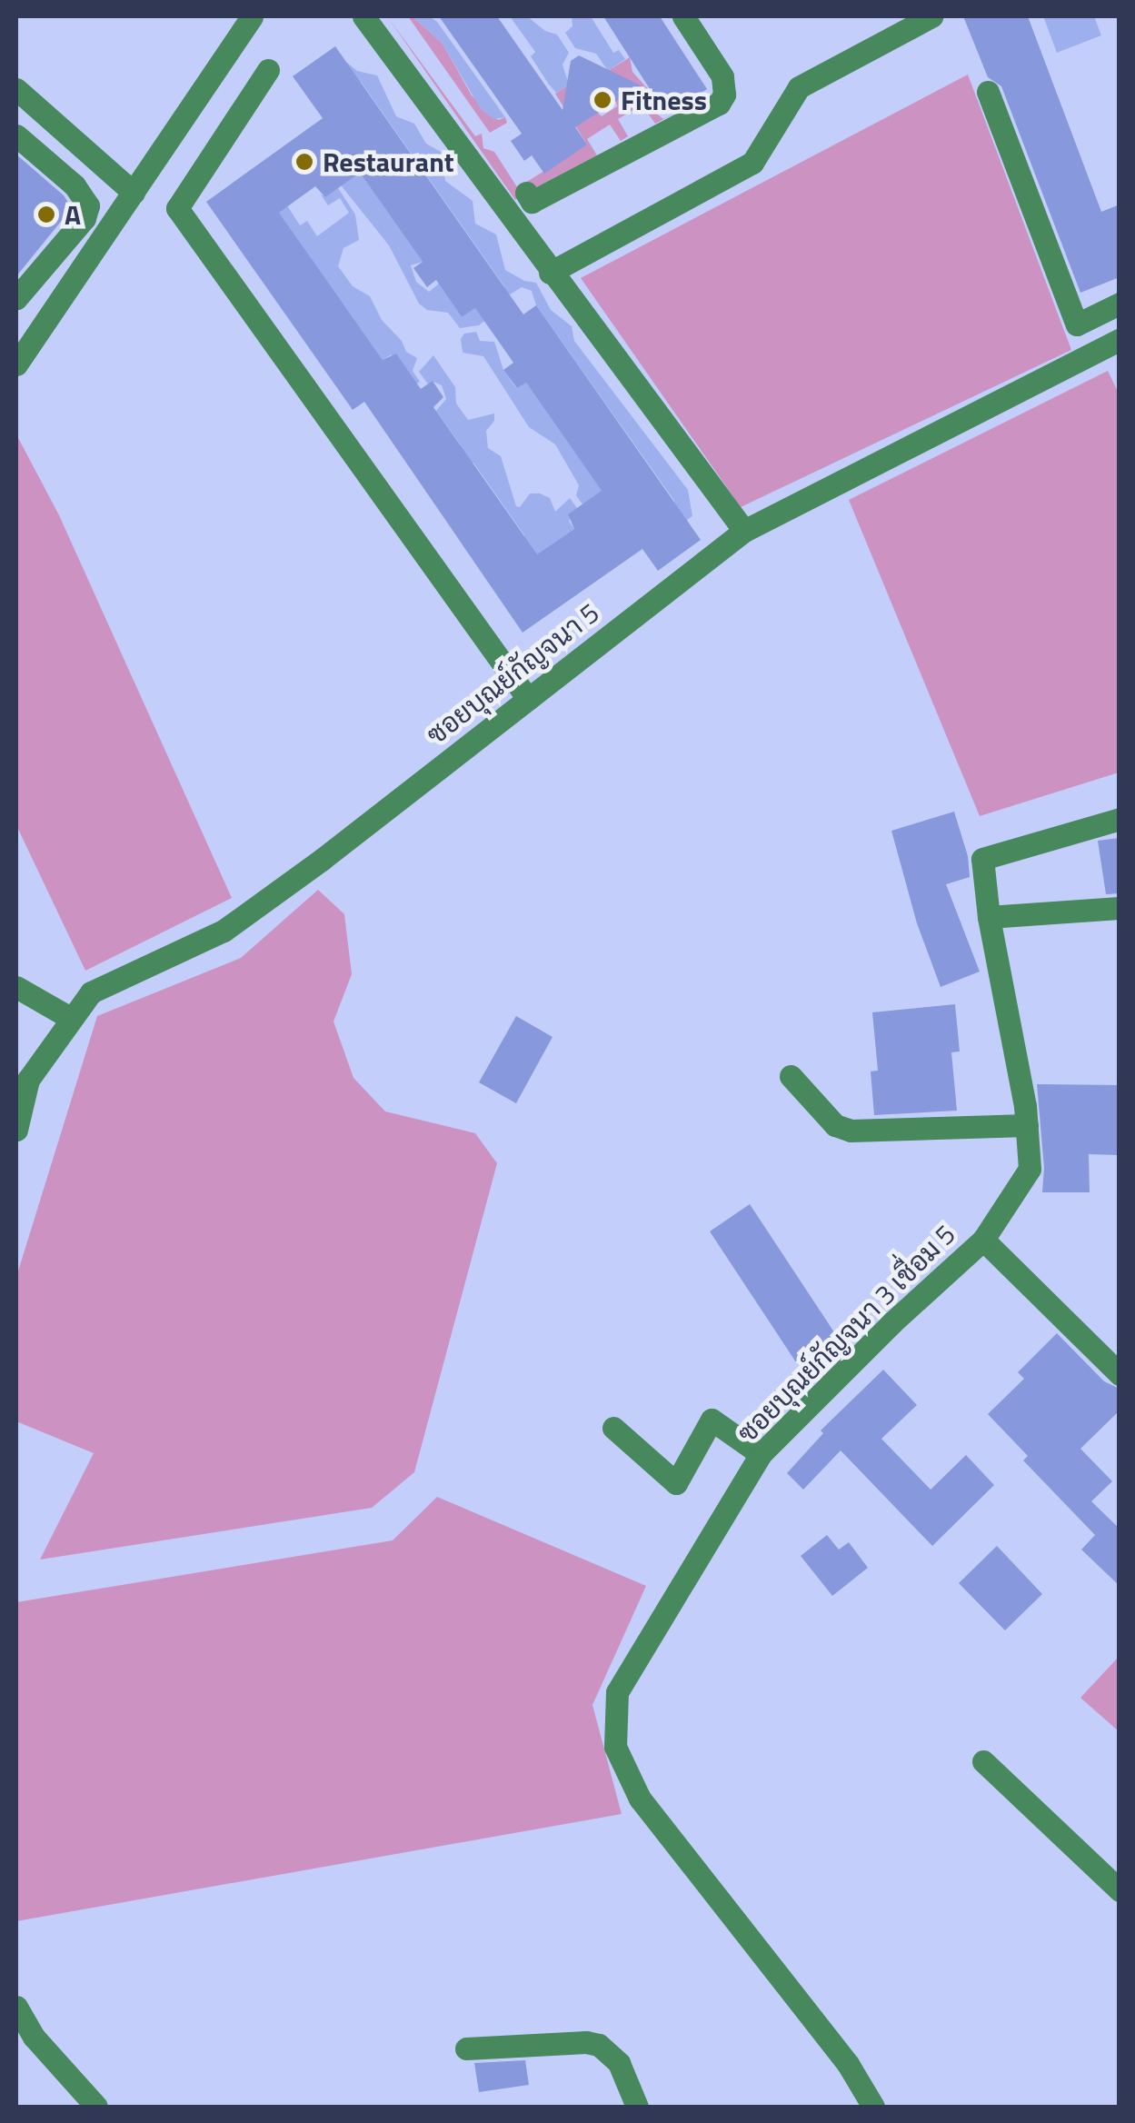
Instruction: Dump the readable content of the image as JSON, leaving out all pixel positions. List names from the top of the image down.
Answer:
{
  "streets": {
    "street": ["ซอยบุณย์กัญจนา 5", "ซอยบุณย์กัญจนา 3 เชื่อม 5"]
  },
  "places": ["Fitness", "Restaurant", "A"]
}
